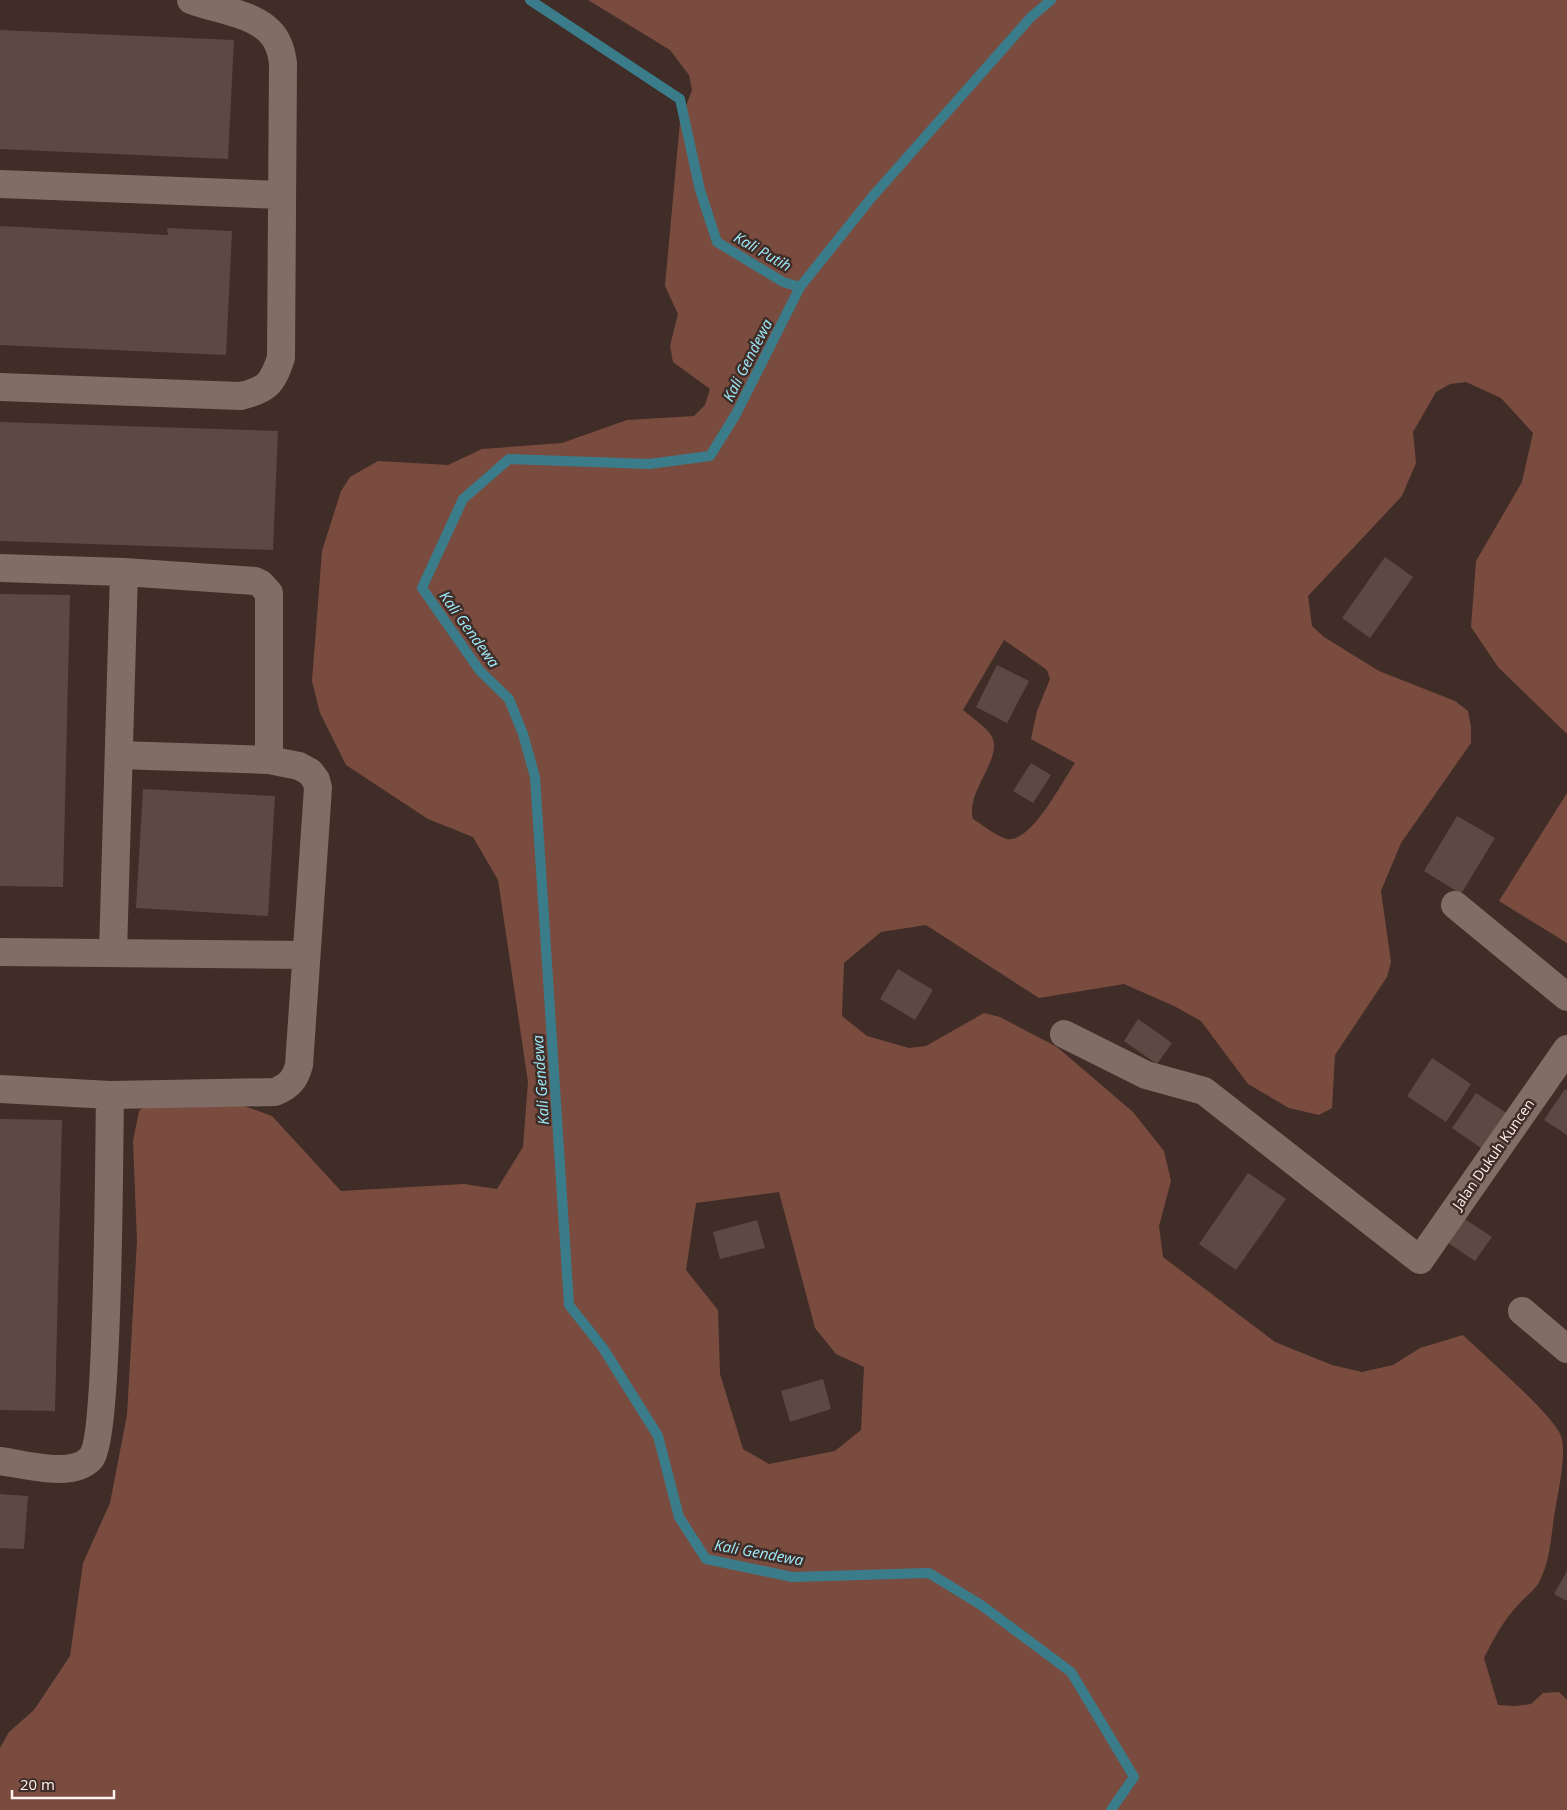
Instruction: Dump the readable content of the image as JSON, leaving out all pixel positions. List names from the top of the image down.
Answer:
{
  "streets": {
    "street": ["Jalan Dukuh Kuncen"]
  },
  "water": ["Kali Putih", "Kali Gendewa"],
  "scale_bar": "20 m"
}
